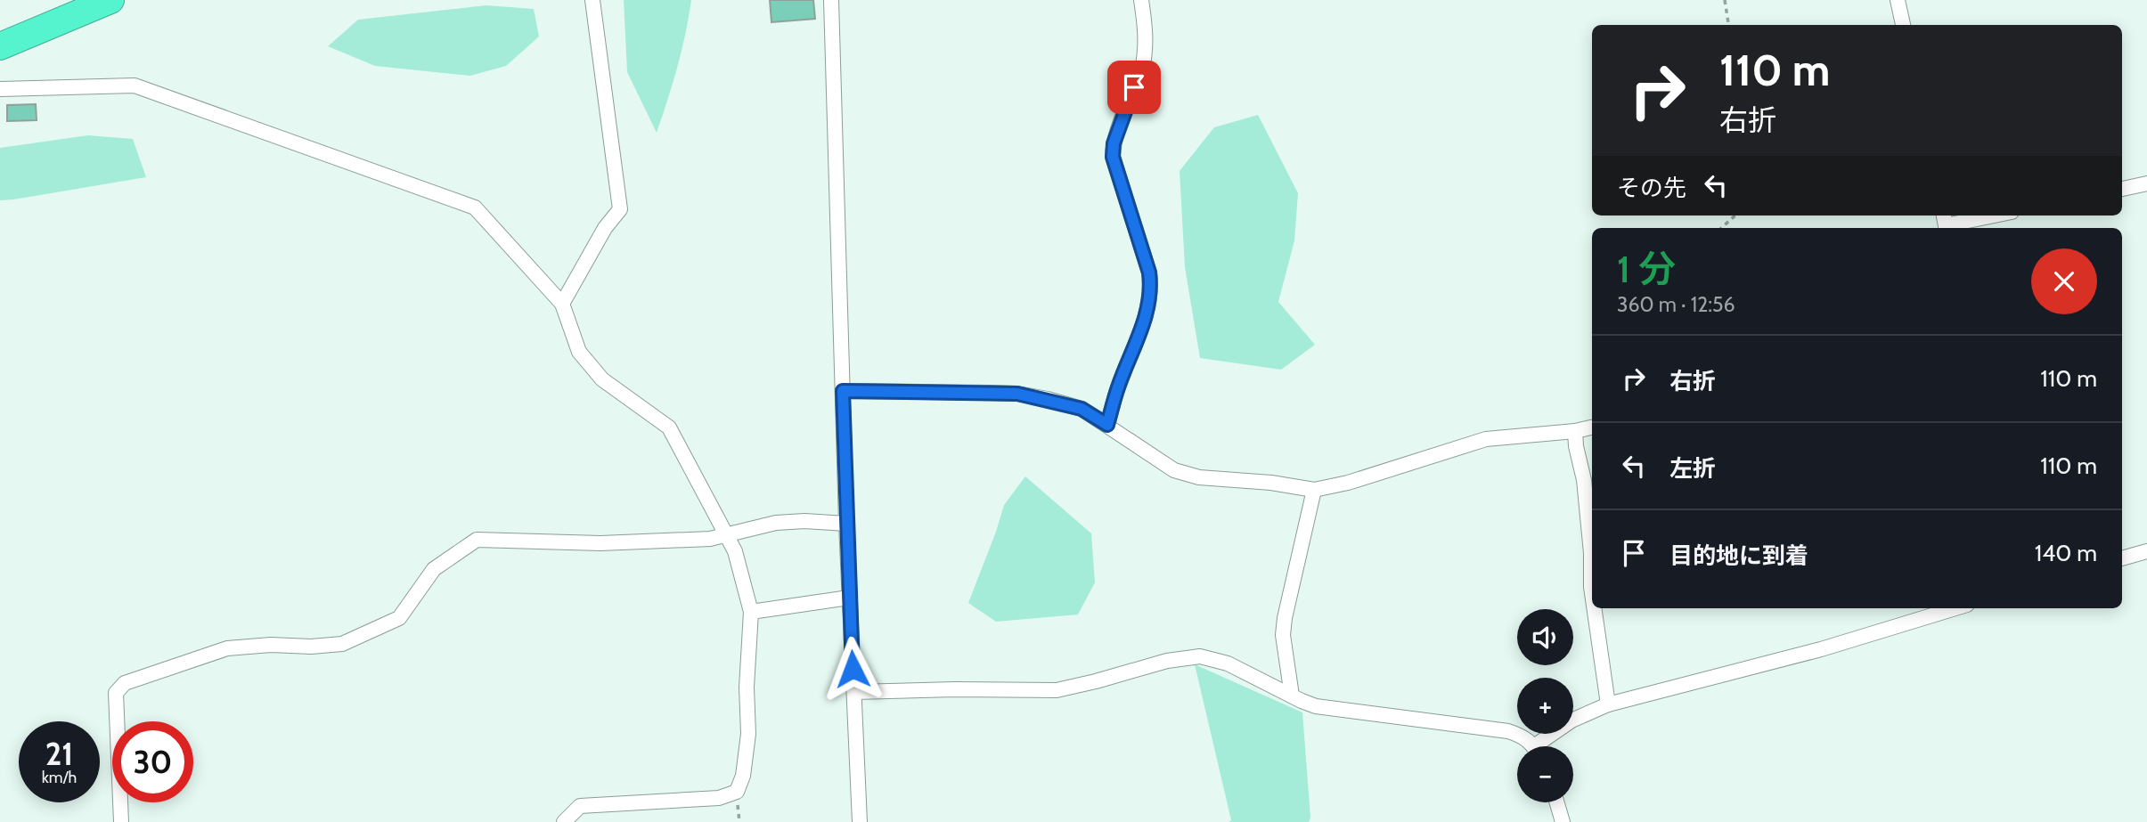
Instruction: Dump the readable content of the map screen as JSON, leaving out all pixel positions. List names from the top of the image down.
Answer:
{
  "page": {
    "turn": ["110 m", "右折"],
    "then": "その先",
    "heading": ["1 分", "360 m · 12:56"],
    "list": [
      {
        "name": "右折",
        "value": "110 m"
      },
      {
        "name": "左折",
        "value": "110 m"
      },
      {
        "name": "目的地に到着",
        "value": "140 m"
      }
    ],
    "map_buttons": ["+", "−"],
    "speed": "21 km/h",
    "limit": "30"
  }
}
